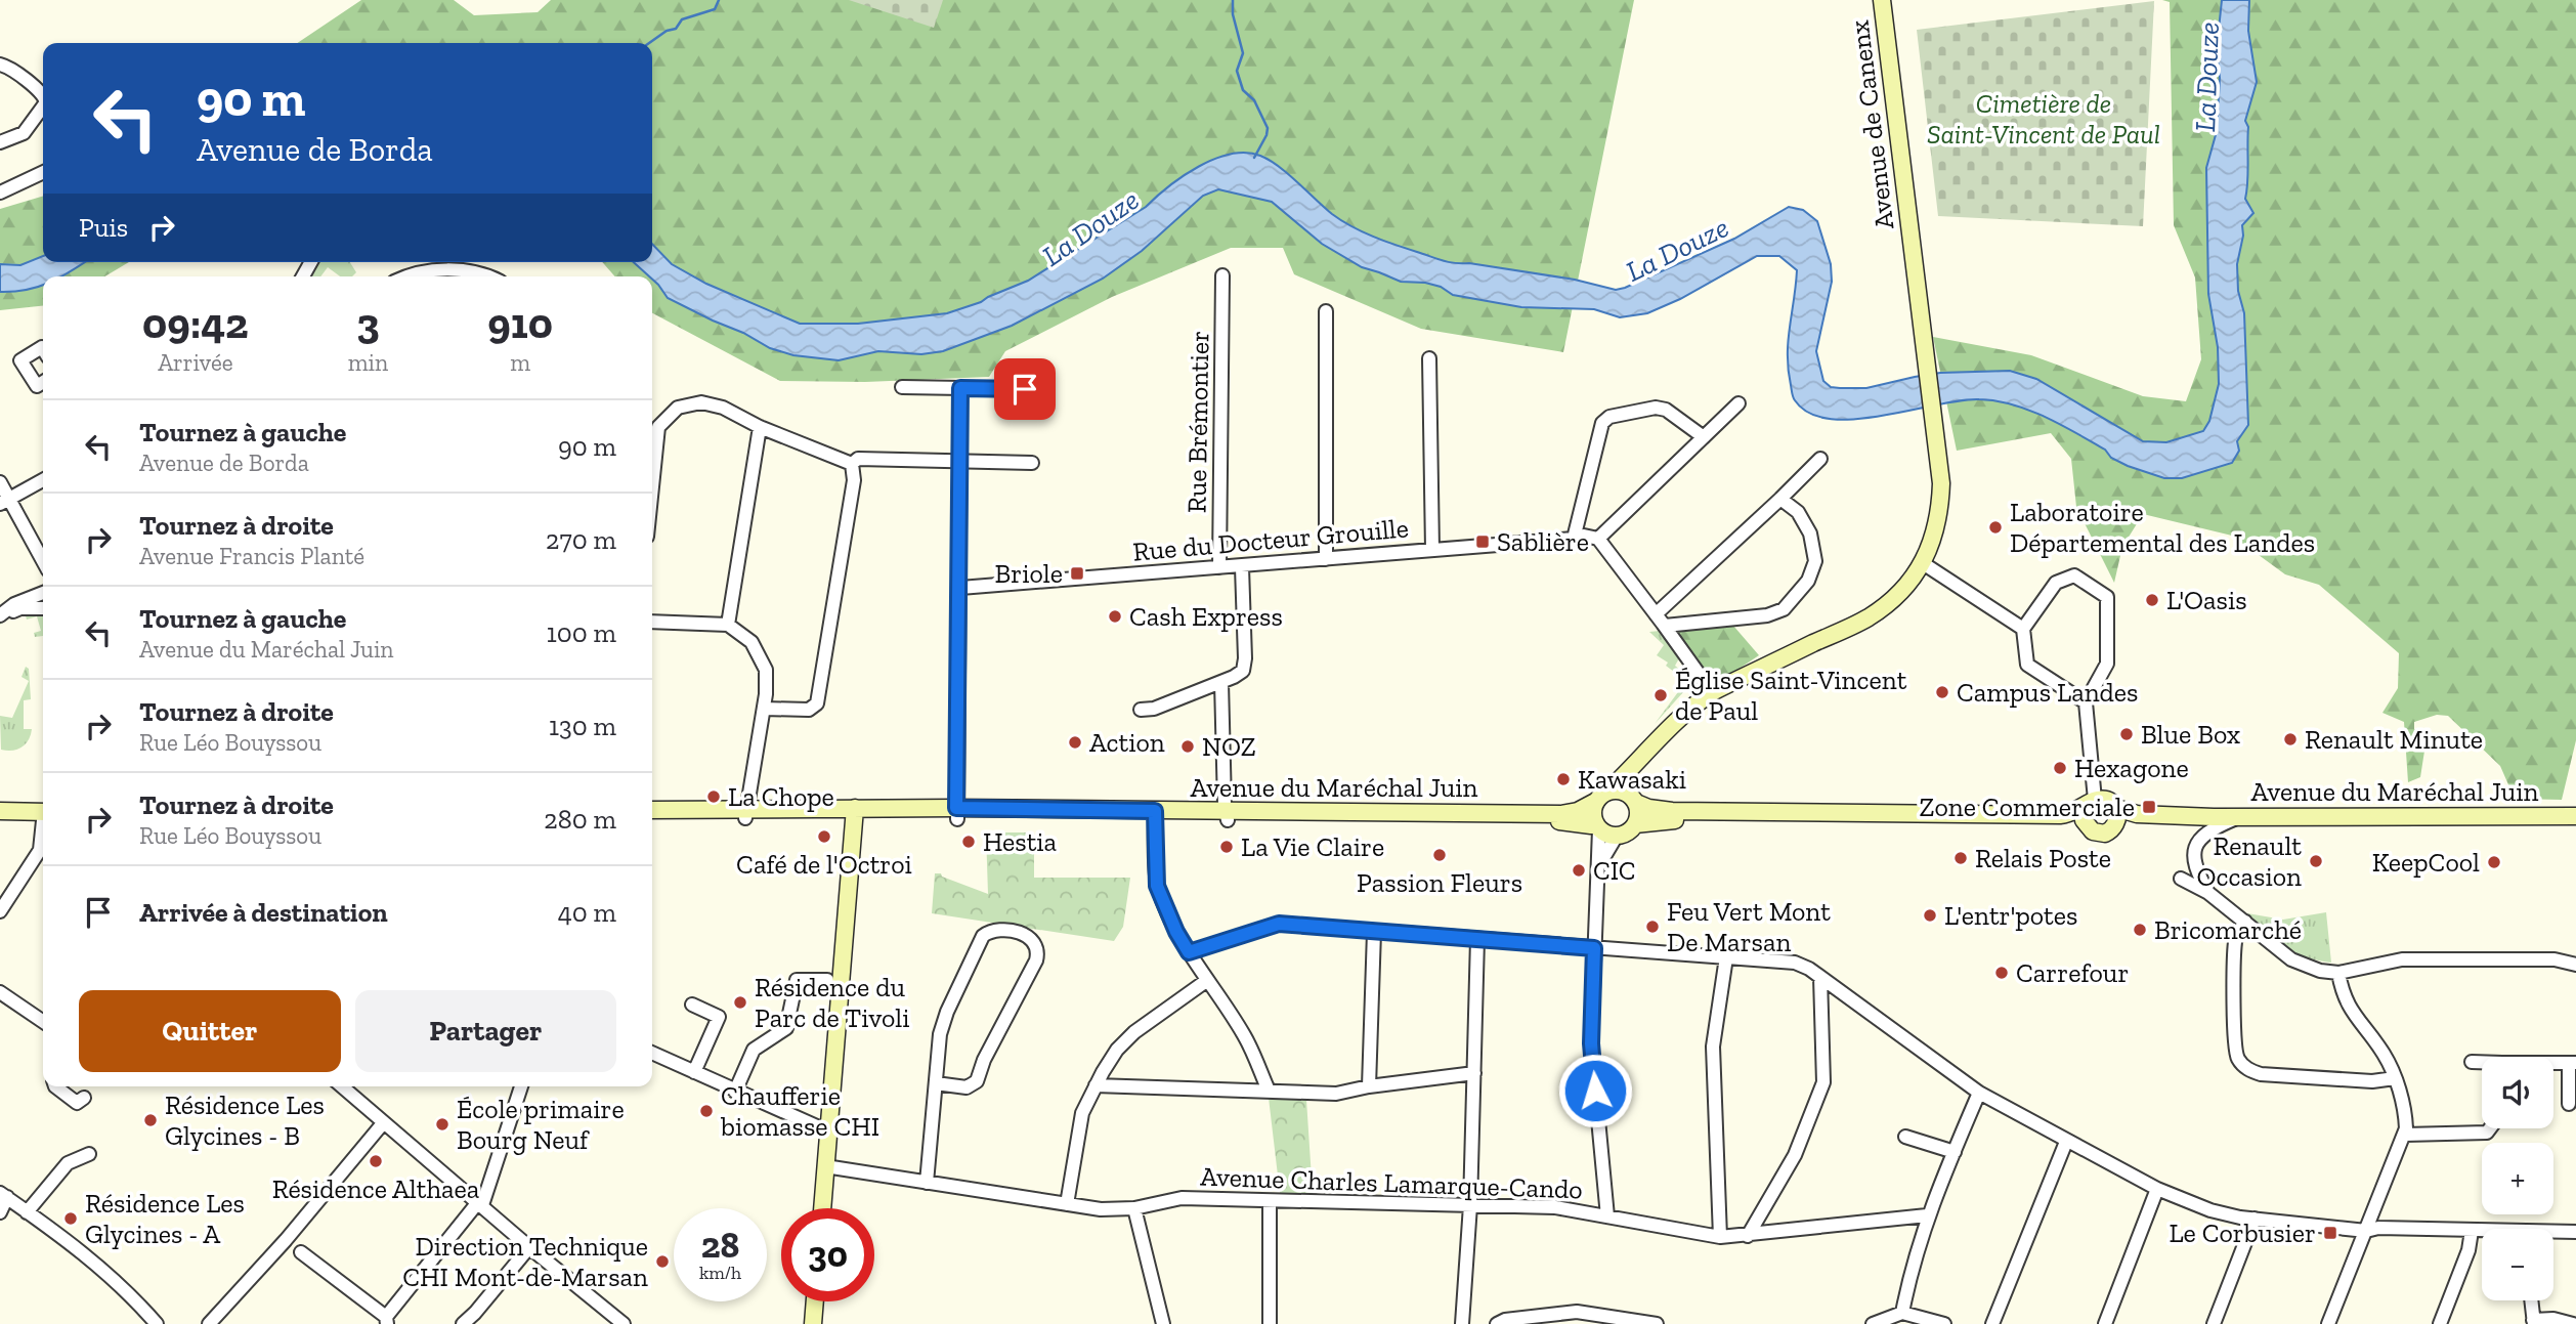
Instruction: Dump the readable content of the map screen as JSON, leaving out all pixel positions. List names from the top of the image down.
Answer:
{
  "streets": {
    "main road": ["Avenue de Canenx", "Avenue du Maréchal Juin"],
    "street": ["Rue Brémontier", "Rue du Docteur Grouille", "Avenue Charles Lamarque-Cando"]
  },
  "crossings": [
    ["Rue Brémontier", "Rue du Docteur Grouille"]
  ],
  "water": ["La Douze"],
  "parks": ["Cimetière de Saint-Vincent de Paul"],
  "places": {
    "other": [
      "Laboratoire Départemental des Landes",
      "L'Oasis",
      "Cash Express",
      "Campus Landes",
      "Église Saint-Vincent de Paul",
      "Blue Box",
      "Renault Minute",
      "Action",
      "NOZ",
      "Hexagone",
      "Kawasaki",
      "La Chope",
      "Café de l'Octroi",
      "Hestia",
      "La Vie Claire",
      "Passion Fleurs",
      "Relais Poste",
      "Renault Occasion",
      "KeepCool",
      "CIC",
      "L'entr'potes",
      "Feu Vert Mont De Marsan",
      "Bricomarché",
      "Carrefour",
      "Résidence du Parc de Tivoli",
      "Chaufferie biomasse CHI",
      "Résidence Les Glycines - B",
      "École primaire Bourg Neuf",
      "Résidence Althaea",
      "Résidence Les Glycines - A",
      "Direction Technique CHI Mont-de-Marsan"
    ],
    "transit": [
      "Sablière",
      "Briole",
      "Zone Commerciale",
      "Le Corbusier"
    ]
  },
  "page": {
    "turn": ["90 m", "Avenue de Borda"],
    "then": "Puis",
    "eta": [
      "09:42",
      "Arrivée",
      "3",
      "min",
      "910",
      "m"
    ],
    "list": [
      {
        "name": "Tournez à gauche",
        "note": "Avenue de Borda",
        "value": "90 m"
      },
      {
        "name": "Tournez à droite",
        "note": "Avenue Francis Planté",
        "value": "270 m"
      },
      {
        "name": "Tournez à gauche",
        "note": "Avenue du Maréchal Juin",
        "value": "100 m"
      },
      {
        "name": "Tournez à droite",
        "note": "Rue Léo Bouyssou",
        "value": "130 m"
      },
      {
        "name": "Tournez à droite",
        "note": "Rue Léo Bouyssou",
        "value": "280 m"
      },
      {
        "name": "Arrivée à destination",
        "value": "40 m"
      }
    ],
    "buttons": ["Quitter", "Partager"],
    "map_buttons": ["+", "−"],
    "speed": "28 km/h",
    "limit": "30"
  }
}
